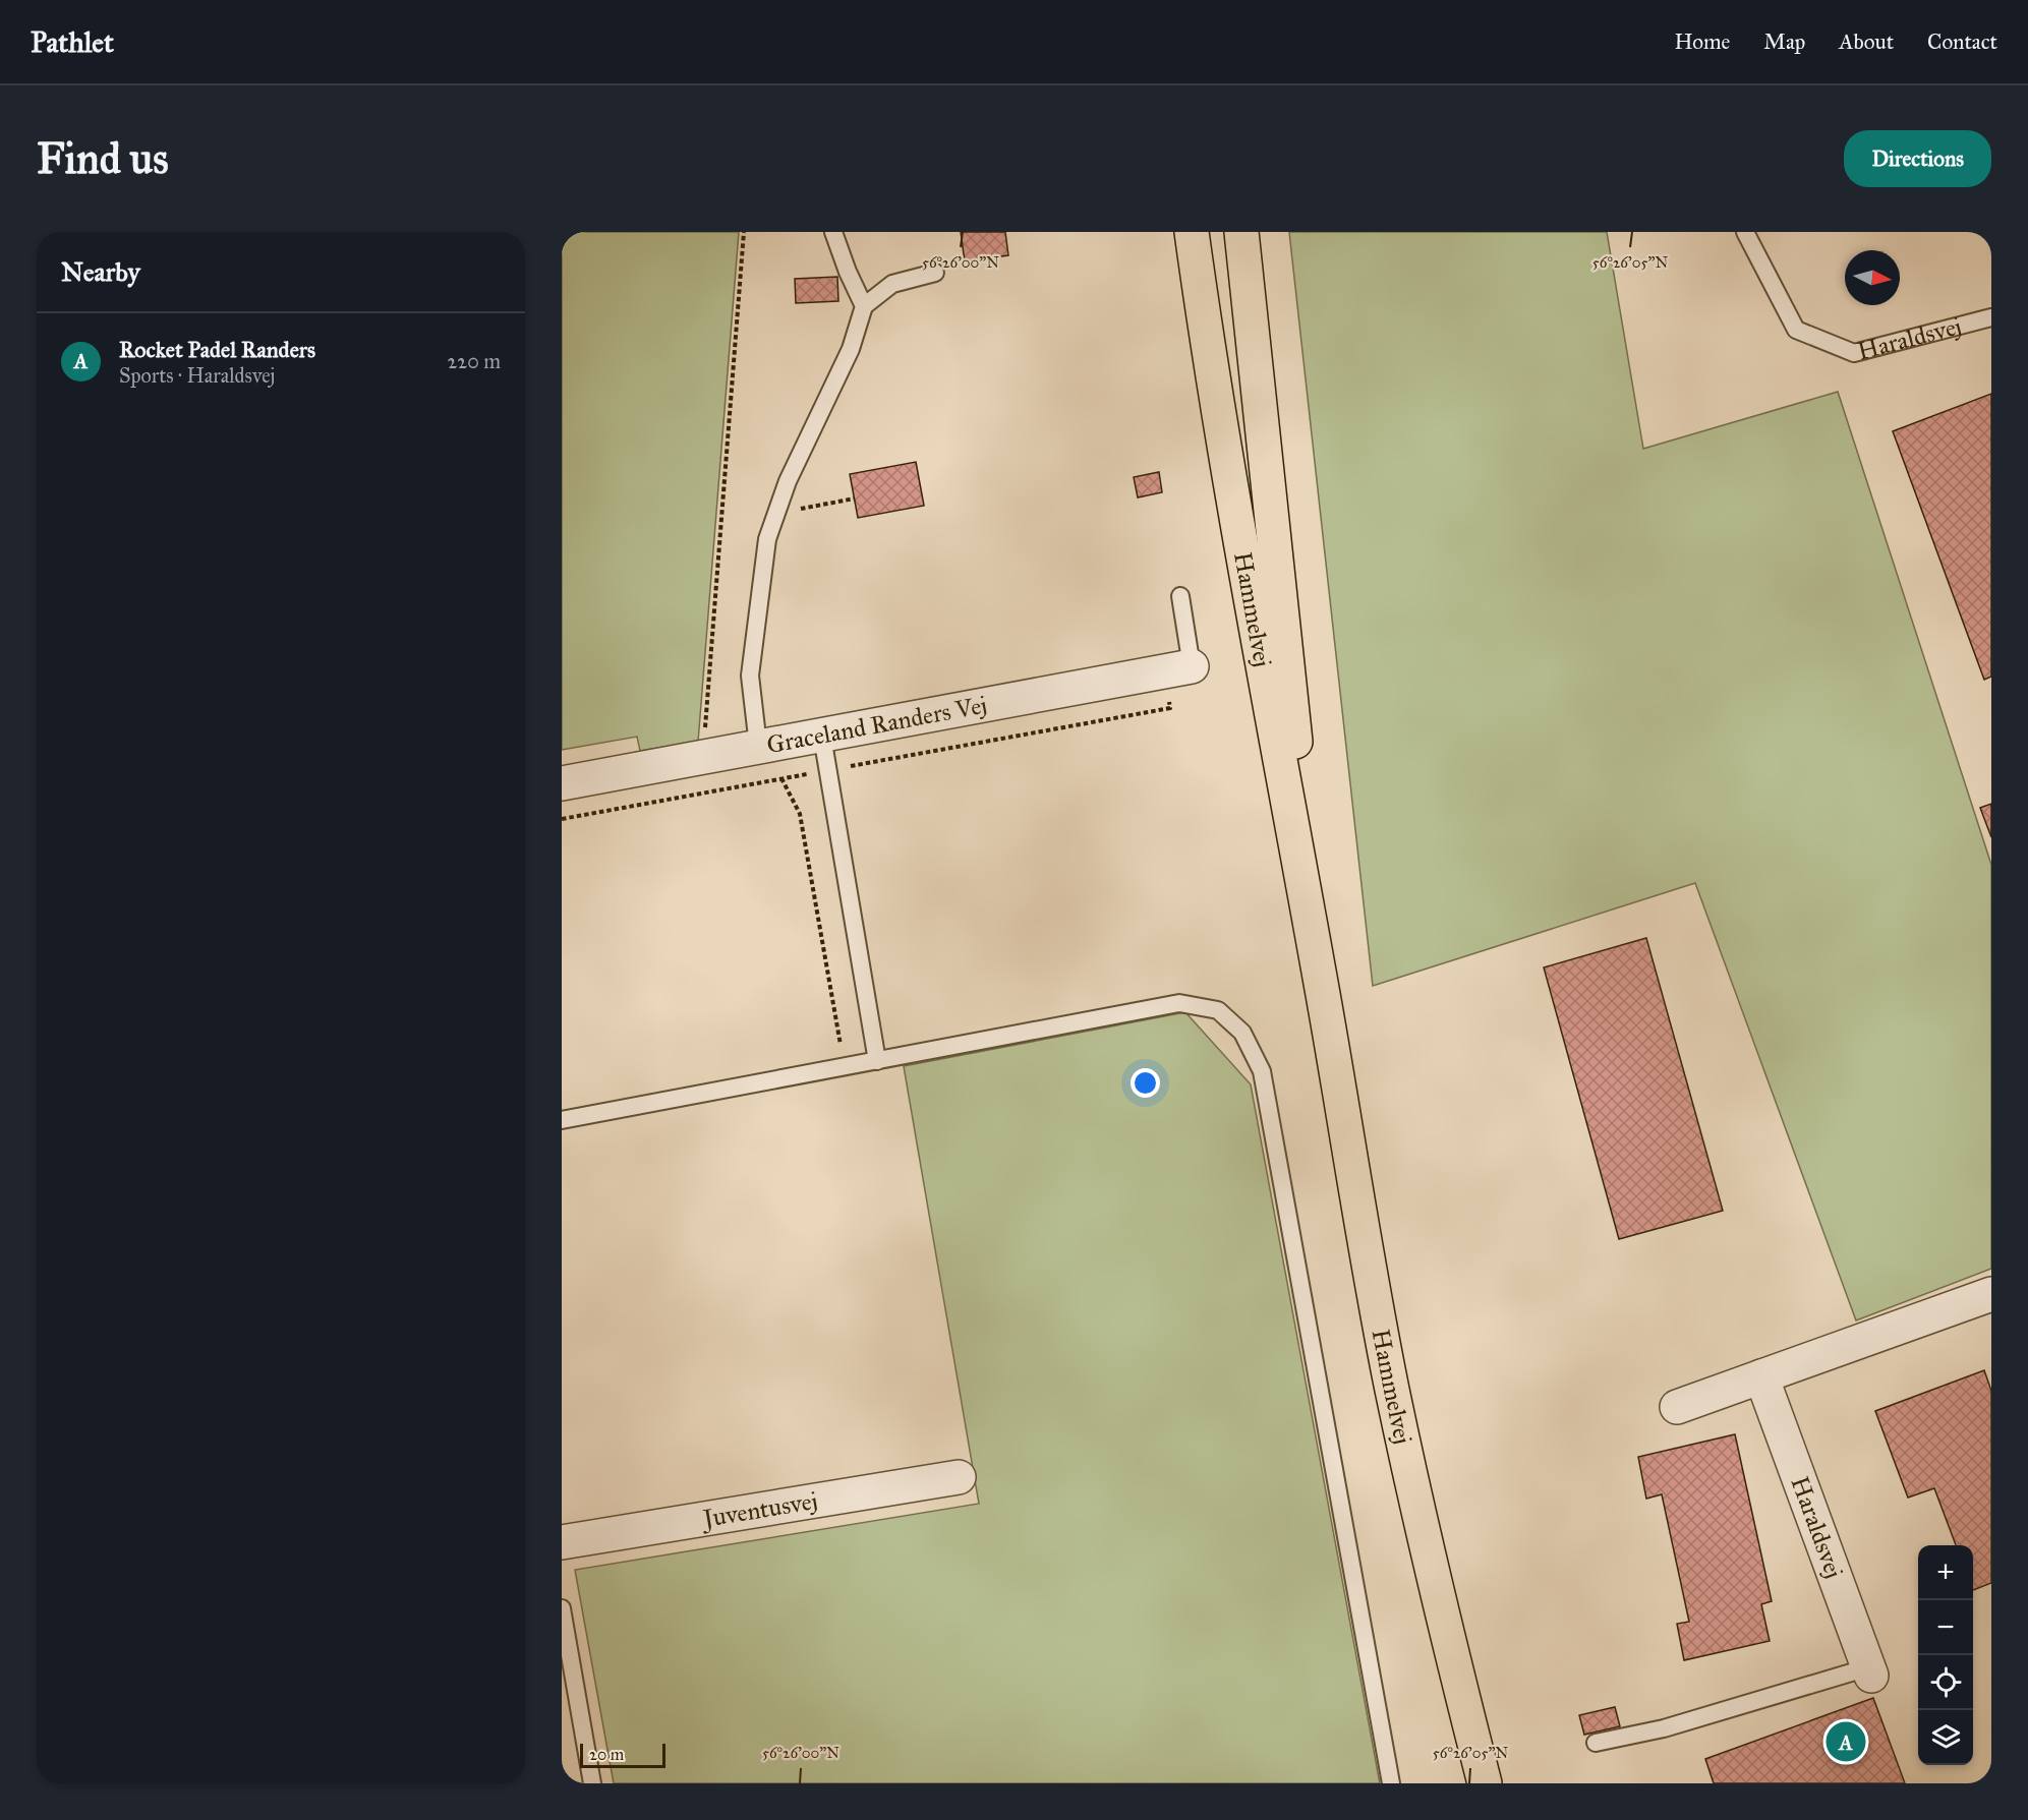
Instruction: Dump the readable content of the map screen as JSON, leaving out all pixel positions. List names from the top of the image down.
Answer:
{
  "streets": {
    "highway": ["Hammelvej"],
    "street": ["Haraldsvej", "Graceland Randers Vej", "Juventusvej"]
  },
  "scale_bar": "20 m",
  "north": "right",
  "page": {
    "header": "Pathlet",
    "nav": [
      "Home",
      "Map",
      "About",
      "Contact"
    ],
    "buttons": "Directions",
    "title": "Find us",
    "heading": "Nearby",
    "list": [
      {
        "mark": "A",
        "name": "Rocket Padel Randers",
        "note": "Sports · Haraldsvej",
        "value": "220 m"
      }
    ],
    "map_buttons": ["+", "−"],
    "pins": "A",
    "scale": "20 m"
  },
  "coordinates": ["56°26'00\"N", "56°26'05\"N"]
}
